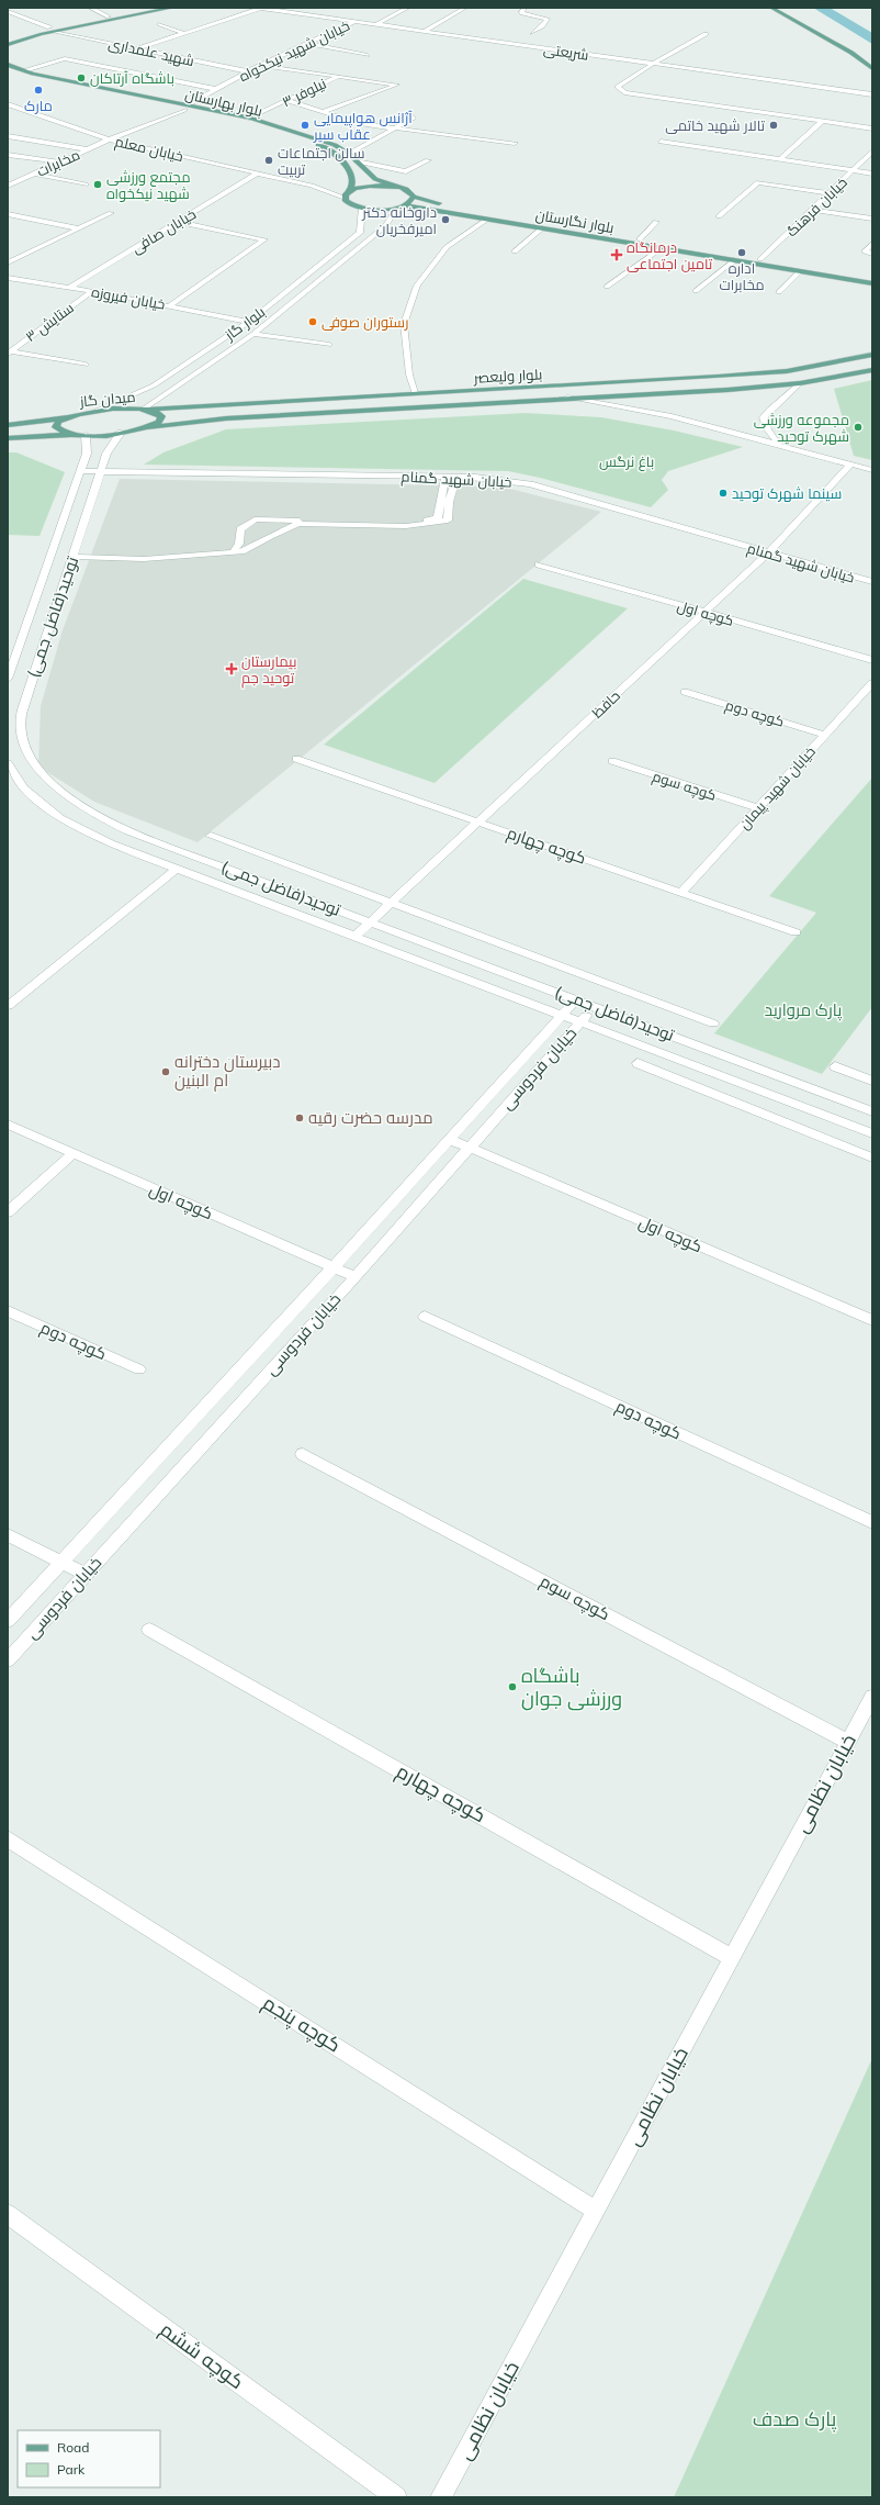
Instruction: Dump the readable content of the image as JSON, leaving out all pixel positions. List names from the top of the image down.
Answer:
{
  "streets": {
    "main road": [
      "بلوار بهارستان",
      "بلوار نگارستان",
      "بلوار ولیعصر",
      "میدان گاز"
    ],
    "street": [
      "خیابان شهید نیکخواه",
      "شهید علمداری",
      "شریعتی",
      "نیلوفر ۳",
      "خیابان معلم",
      "مخابرات",
      "خیابان فرهنگ",
      "خیابان صافی",
      "خیابان فیروزه",
      "ستایش ۳",
      "بلوار گاز",
      "خیابان شهید گمنام",
      "کوچه اول",
      "توحید(فاضل جمی)",
      "حافظ",
      "کوچه دوم",
      "کوچه سوم",
      "خیابان شهید پیمان",
      "کوچه چهارم",
      "خیابان فردوسی",
      "خیابان نظامی",
      "کوچه پنجم",
      "کوچه ششم"
    ]
  },
  "crossings": [
    ["خیابان شهید نیکخواه", "شهید علمداری"],
    ["خیابان شهید نیکخواه", "شریعتی"],
    ["خیابان شهید نیکخواه", "بلوار بهارستان"],
    ["خیابان شهید نیکخواه", "مخابرات"],
    ["نیلوفر ۳", "بلوار بهارستان"],
    ["بلوار بهارستان", "مخابرات"],
    ["بلوار بهارستان", "بلوار نگارستان"],
    ["خیابان معلم", "مخابرات"],
    ["خیابان معلم", "خیابان صافی"],
    ["خیابان فرهنگ", "بلوار نگارستان"],
    ["بلوار نگارستان", "بلوار گاز"],
    ["خیابان صافی", "خیابان فیروزه"],
    ["خیابان فیروزه", "ستایش ۳"],
    ["خیابان فیروزه", "بلوار گاز"],
    ["بلوار گاز", "بلوار ولیعصر"],
    ["بلوار گاز", "میدان گاز"],
    ["بلوار ولیعصر", "میدان گاز"],
    ["میدان گاز", "توحید(فاضل جمی)"],
    ["خیابان شهید گمنام", "توحید(فاضل جمی)"],
    ["خیابان شهید گمنام", "حافظ"],
    ["کوچه اول", "حافظ"],
    ["کوچه اول", "خیابان فردوسی"],
    ["توحید(فاضل جمی)", "حافظ"],
    ["توحید(فاضل جمی)", "خیابان فردوسی"],
    ["حافظ", "کوچه چهارم"],
    ["کوچه دوم", "خیابان شهید پیمان"],
    ["کوچه سوم", "خیابان شهید پیمان"],
    ["کوچه سوم", "خیابان نظامی"],
    ["خیابان شهید پیمان", "کوچه چهارم"],
    ["کوچه چهارم", "خیابان نظامی"],
    ["خیابان نظامی", "کوچه پنجم"]
  ],
  "parks": ["باغ نرگس", "پارک مروارید", "پارک صدف"],
  "places": {
    "other": [
      "باشگاه آرتاکان",
      "مارک",
      "آژانس هواپیمایی عقاب سیر",
      "تالار شهید خاتمی",
      "سالن اجتماعات تربیت",
      "مجتمع ورزشی شهید نیکخواه",
      "داروخانه دکتر امیرفخریان",
      "اداره مخابرات",
      "رستوران صوفی",
      "مجموعه ورزشی شهرک توحید",
      "سینما شهرک توحید",
      "دبیرستان دخترانه ام البنین",
      "مدرسه حضرت رقیه",
      "باشگاه ورزشی جوان"
    ],
    "health": ["درمانگاه تامین اجتماعی", "بیمارستان توحید جم"]
  },
  "legend": ["Road", "Park"]
}
